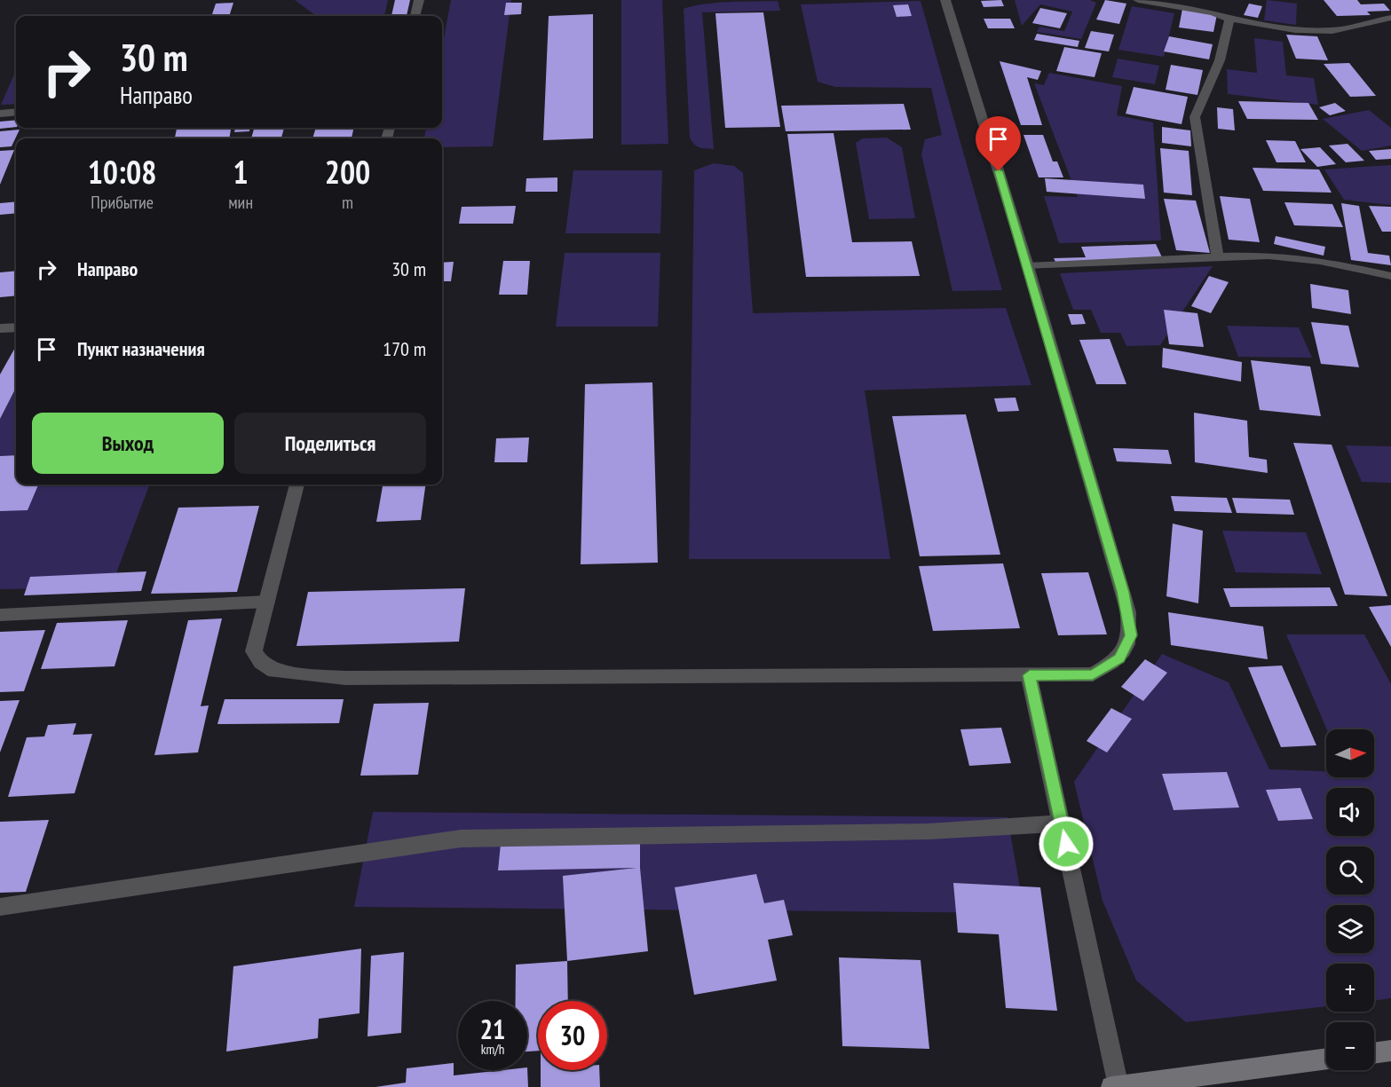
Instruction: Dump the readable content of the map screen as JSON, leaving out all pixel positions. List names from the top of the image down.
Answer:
{
  "north": "right",
  "page": {
    "turn": ["30 m", "Направо"],
    "eta": [
      "10:08",
      "Прибытие",
      "1",
      "мин",
      "200",
      "m"
    ],
    "list": [
      {
        "name": "Направо",
        "value": "30 m"
      },
      {
        "name": "Пункт назначения",
        "value": "170 m"
      }
    ],
    "buttons": ["Выход", "Поделиться"],
    "map_buttons": ["+", "−"],
    "speed": "21 km/h",
    "limit": "30"
  }
}
